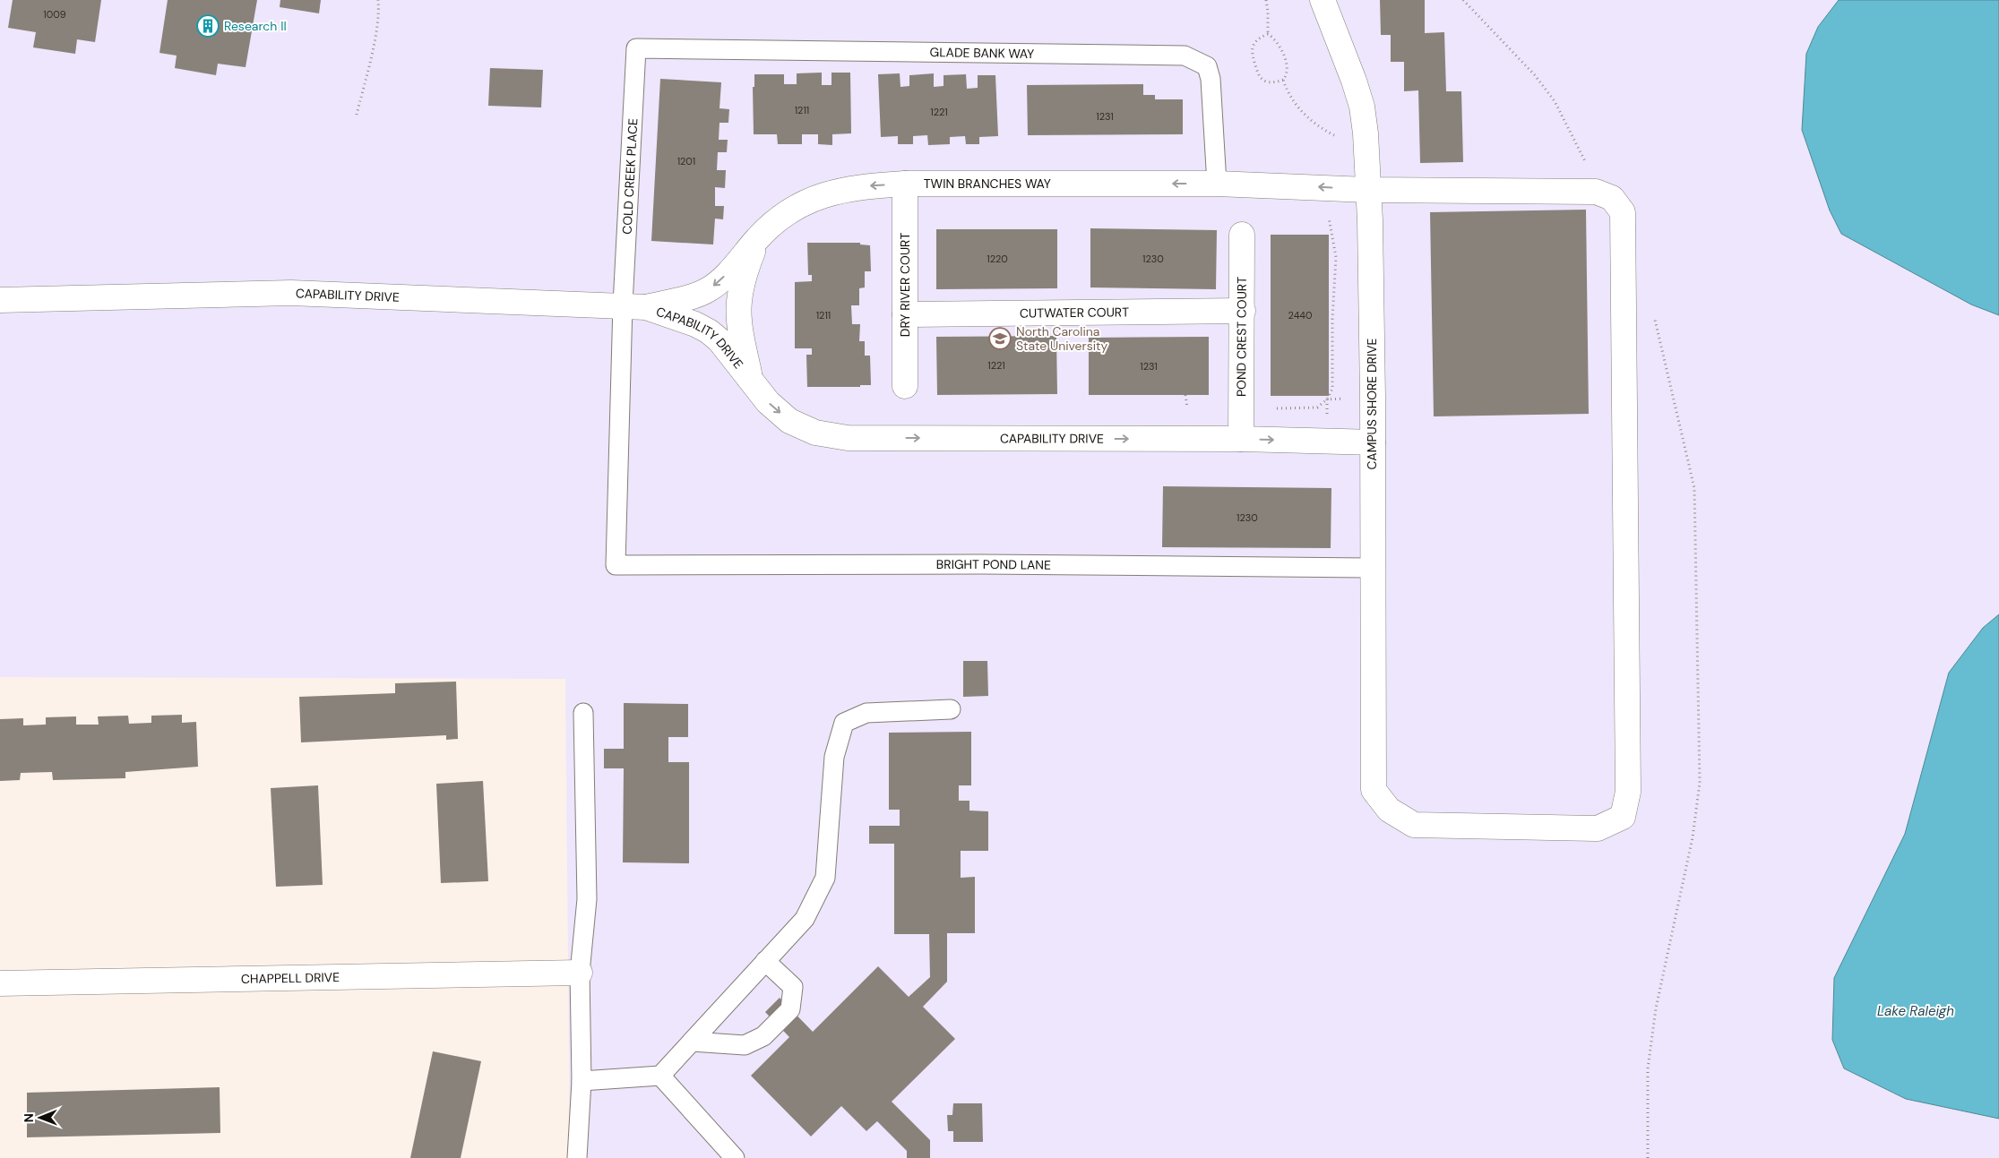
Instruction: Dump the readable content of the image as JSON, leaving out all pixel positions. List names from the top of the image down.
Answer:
{
  "streets": {
    "street": [
      "TWIN BRANCHES WAY",
      "DRY RIVER COURT",
      "CAPABILITY DRIVE",
      "CUTWATER COURT",
      "POND CREST COURT",
      "CAMPUS SHORE DRIVE",
      "CHAPPELL DRIVE"
    ],
    "lane": ["GLADE BANK WAY", "COLD CREEK PLACE", "BRIGHT POND LANE"]
  },
  "crossings": [
    ["GLADE BANK WAY", "COLD CREEK PLACE"],
    ["GLADE BANK WAY", "TWIN BRANCHES WAY"],
    ["COLD CREEK PLACE", "TWIN BRANCHES WAY"],
    ["COLD CREEK PLACE", "CAPABILITY DRIVE"],
    ["COLD CREEK PLACE", "BRIGHT POND LANE"],
    ["TWIN BRANCHES WAY", "DRY RIVER COURT"],
    ["TWIN BRANCHES WAY", "CAPABILITY DRIVE"],
    ["TWIN BRANCHES WAY", "CAMPUS SHORE DRIVE"],
    ["DRY RIVER COURT", "CUTWATER COURT"],
    ["CAPABILITY DRIVE", "POND CREST COURT"],
    ["CAPABILITY DRIVE", "CAMPUS SHORE DRIVE"],
    ["CUTWATER COURT", "POND CREST COURT"],
    ["CAMPUS SHORE DRIVE", "BRIGHT POND LANE"]
  ],
  "one_way": ["TWIN BRANCHES WAY", "CAPABILITY DRIVE"],
  "water": ["Lake Raleigh"],
  "places": {
    "building": ["Research II"],
    "school or university": ["North Carolina State University"]
  },
  "house_numbers": [
    "1009",
    "1211",
    "1221",
    "1231",
    "1201",
    "1220",
    "1230",
    "1211",
    "2440",
    "1221",
    "1231",
    "1230"
  ],
  "north": "left"
}
